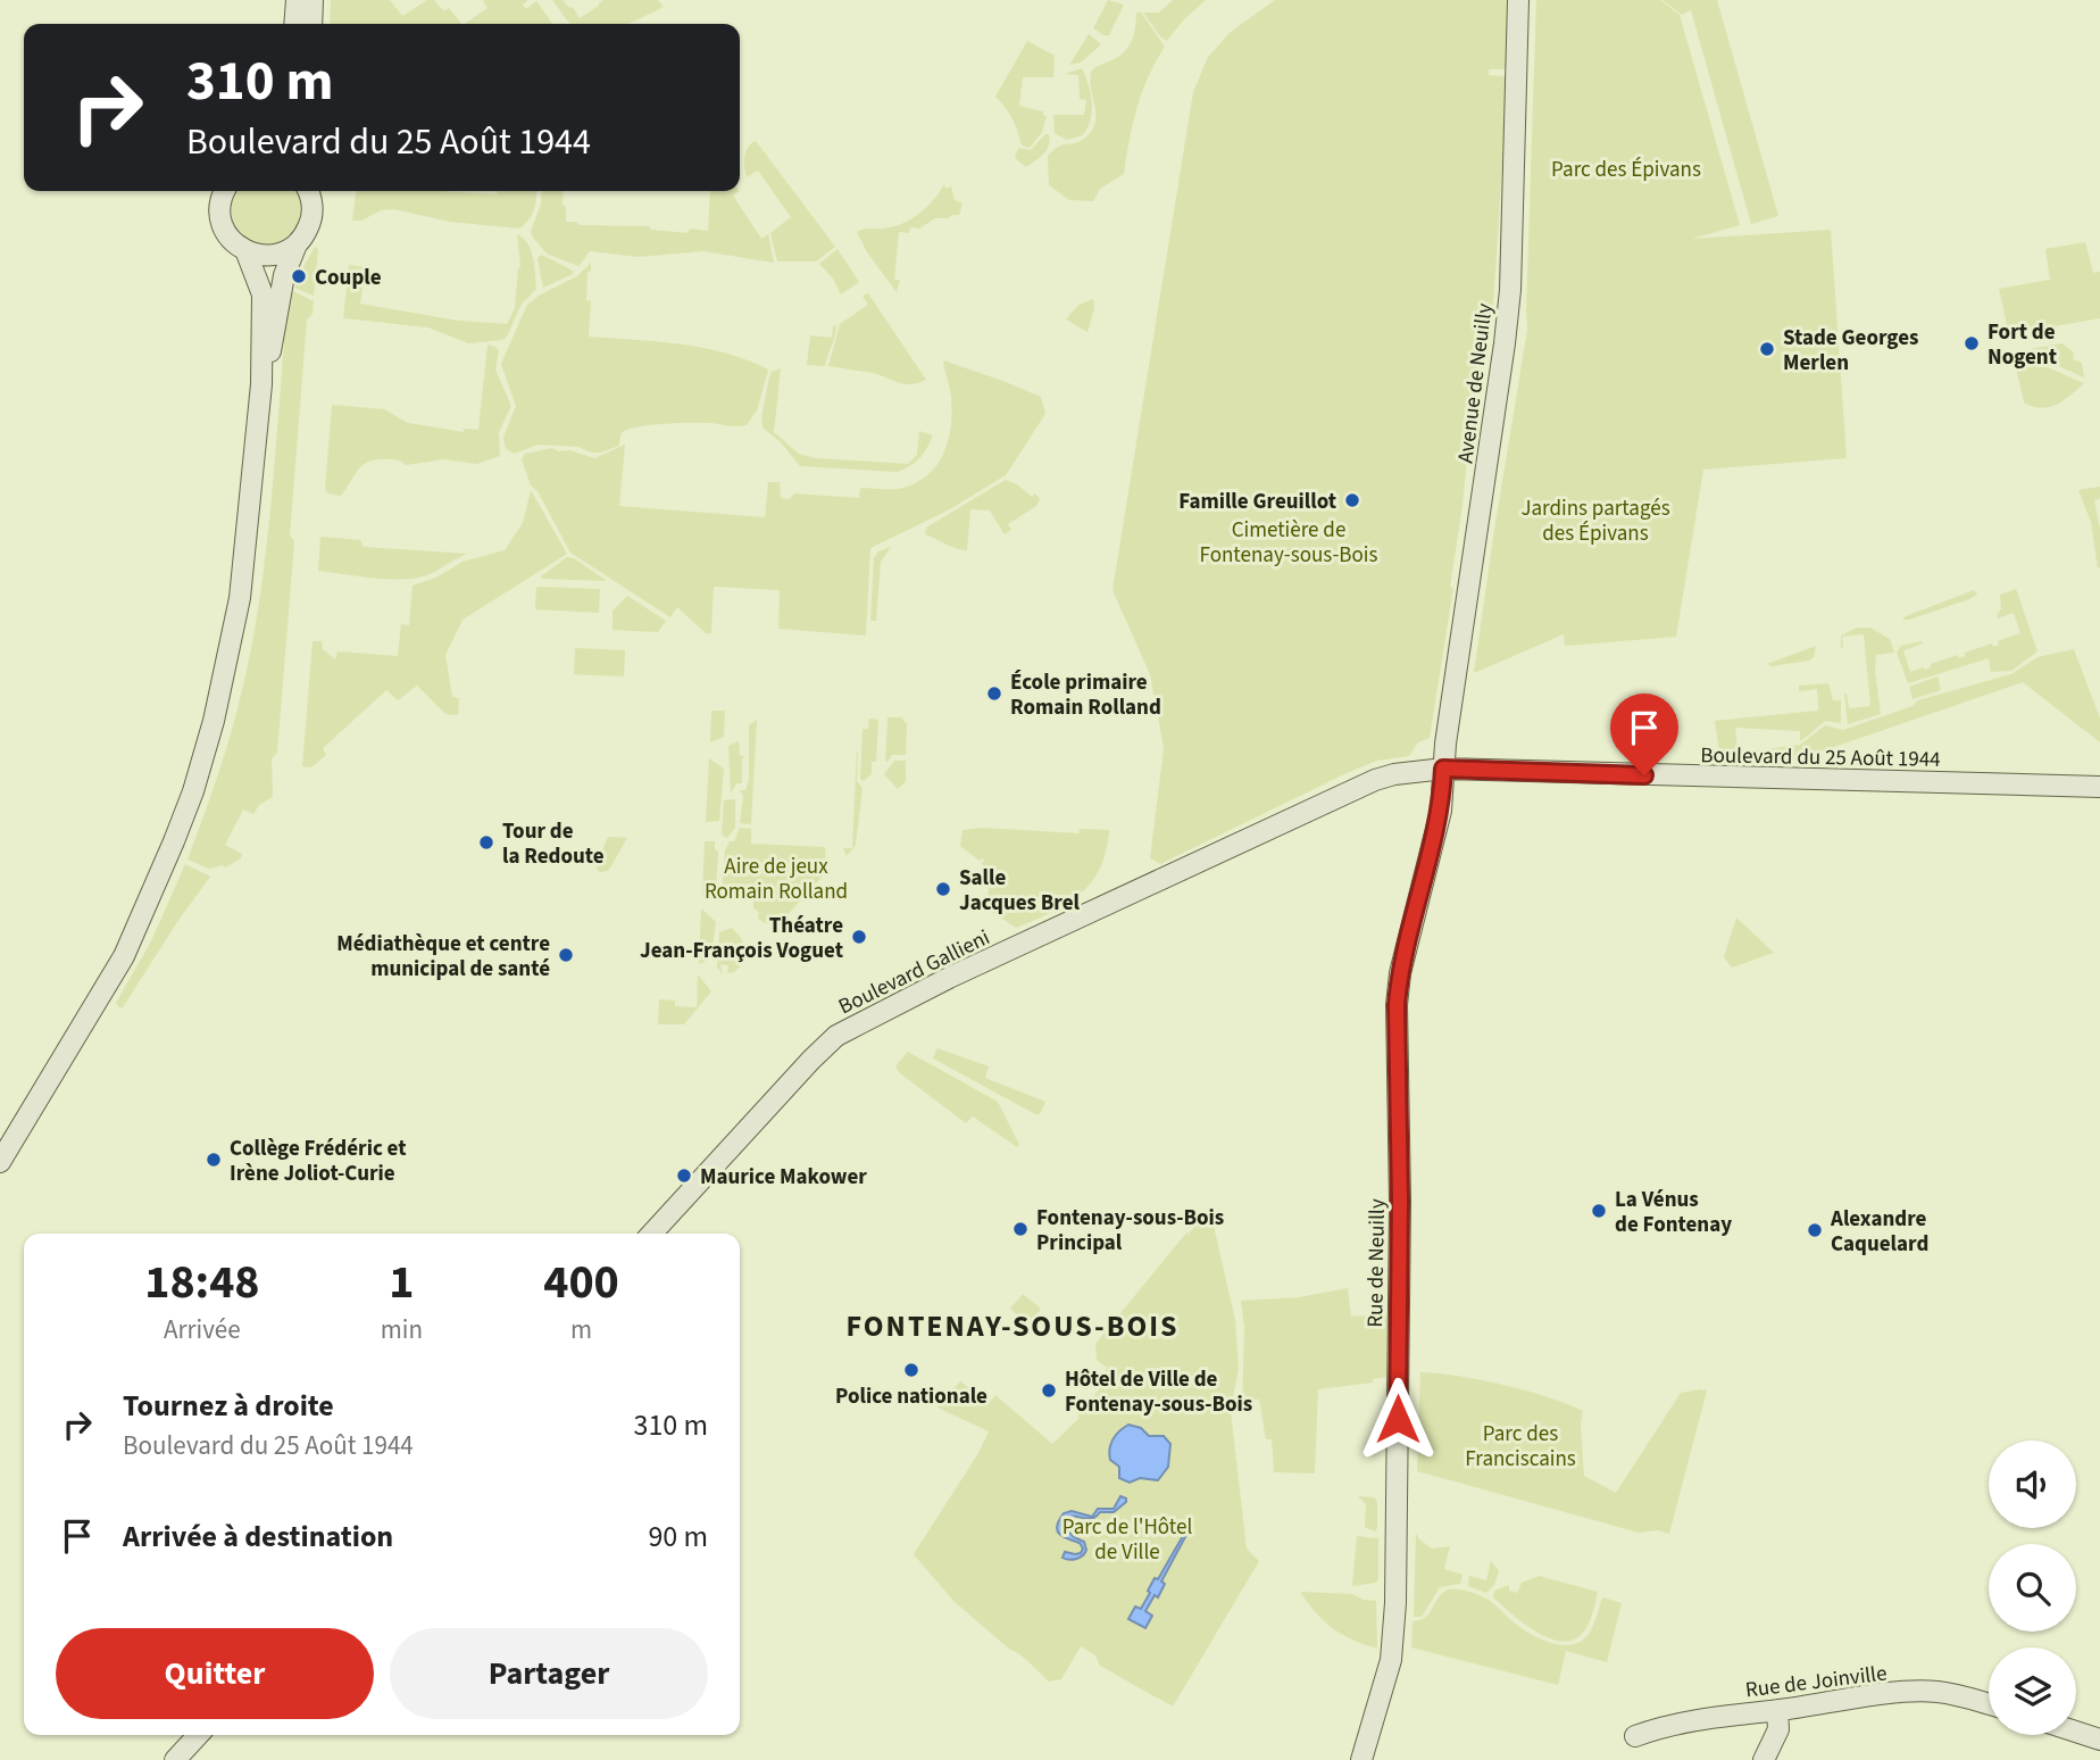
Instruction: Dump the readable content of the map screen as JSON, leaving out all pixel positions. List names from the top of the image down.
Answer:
{
  "streets": {
    "street": [
      "Avenue de Neuilly",
      "Boulevard du 25 Août 1944",
      "Boulevard Gallieni",
      "Rue de Neuilly",
      "Rue de Joinville"
    ]
  },
  "crossings": [
    ["Avenue de Neuilly", "Boulevard du 25 Août 1944"],
    ["Avenue de Neuilly", "Boulevard Gallieni"],
    ["Avenue de Neuilly", "Rue de Neuilly"],
    ["Boulevard du 25 Août 1944", "Boulevard Gallieni"],
    ["Boulevard du 25 Août 1944", "Rue de Neuilly"],
    ["Boulevard Gallieni", "Rue de Neuilly"]
  ],
  "districts": ["FONTENAY-SOUS-BOIS"],
  "parks": [
    "Parc des Épivans",
    "Jardins partagés des Épivans",
    "Cimetière de Fontenay-sous-Bois",
    "Aire de jeux Romain Rolland",
    "Parc des Franciscains",
    "Parc de l'Hôtel de Ville"
  ],
  "places": [
    "Couple",
    "Fort de Nogent",
    "Stade Georges Merlen",
    "Famille Greuillot",
    "École primaire Romain Rolland",
    "Tour de la Redoute",
    "Salle Jacques Brel",
    "Théatre Jean-François Voguet",
    "Médiathèque et centre municipal de santé",
    "Collège Frédéric et Irène Joliot-Curie",
    "Maurice Makower",
    "La Vénus de Fontenay",
    "Fontenay-sous-Bois Principal",
    "Alexandre Caquelard",
    "Police nationale",
    "Hôtel de Ville de Fontenay-sous-Bois"
  ],
  "page": {
    "turn": ["310 m", "Boulevard du 25 Août 1944"],
    "eta": [
      "18:48",
      "Arrivée",
      "1",
      "min",
      "400",
      "m"
    ],
    "list": [
      {
        "name": "Tournez à droite",
        "note": "Boulevard du 25 Août 1944",
        "value": "310 m"
      },
      {
        "name": "Arrivée à destination",
        "value": "90 m"
      }
    ],
    "buttons": ["Quitter", "Partager"]
  }
}
